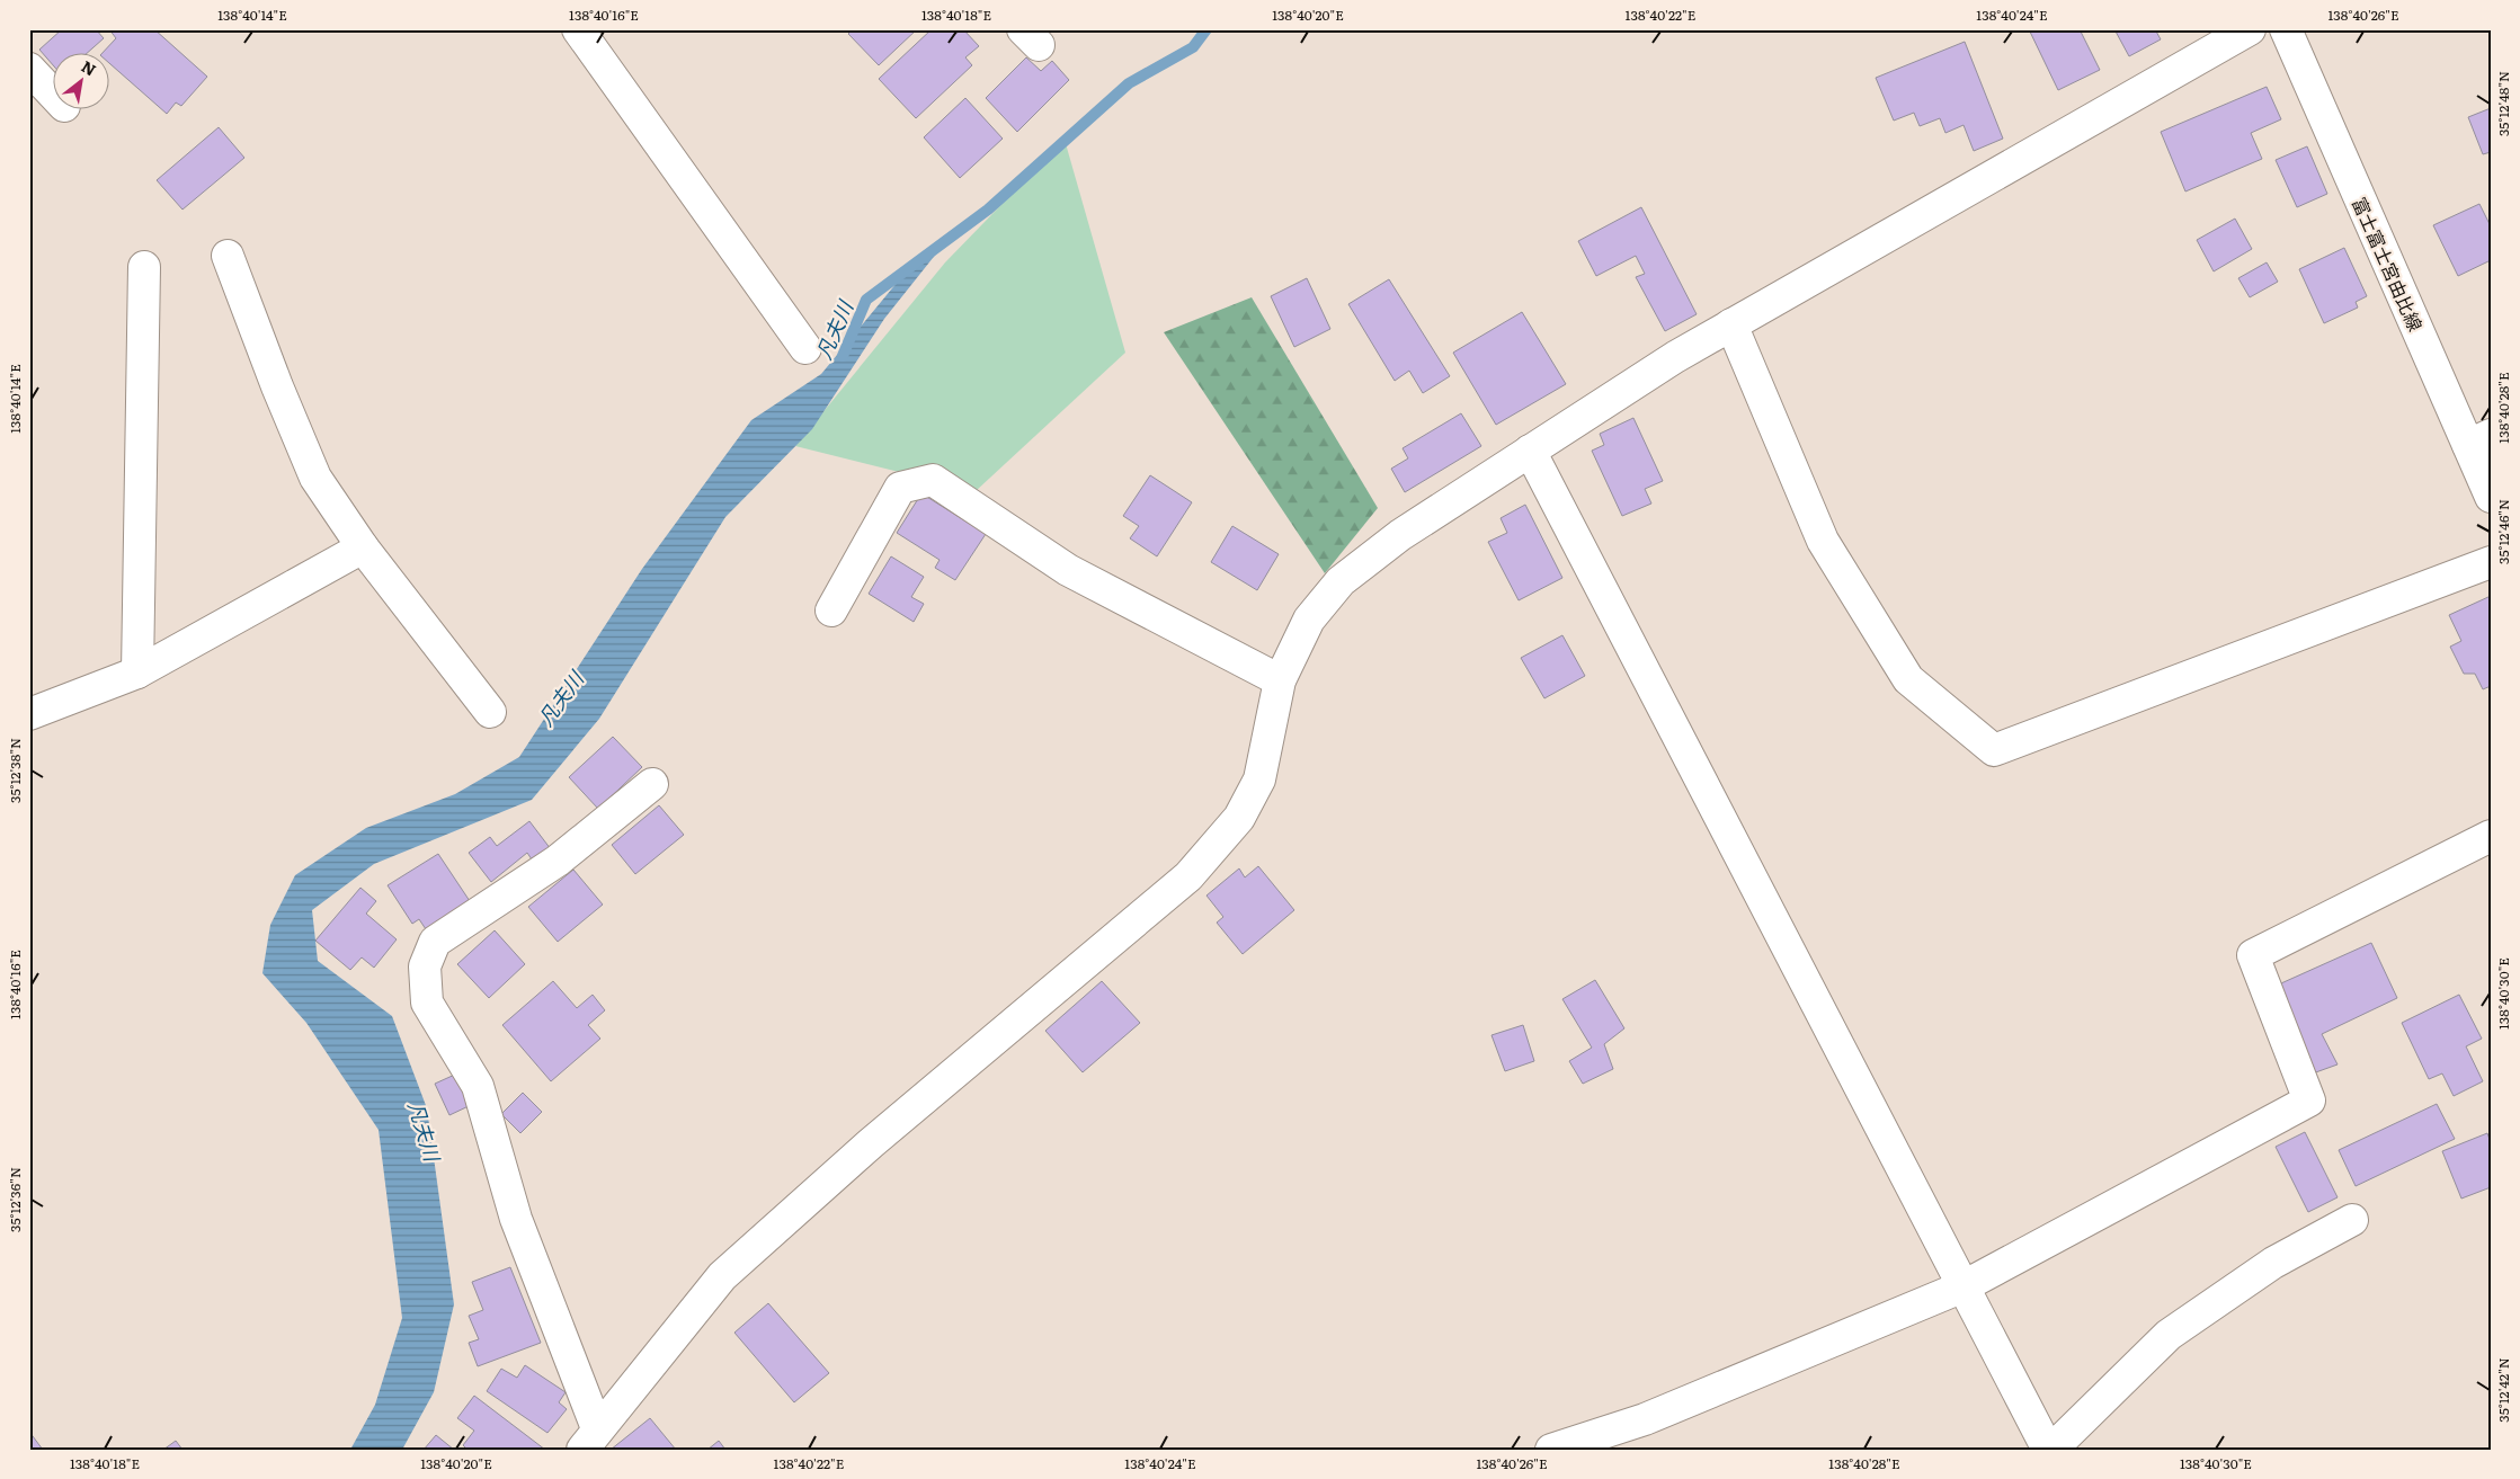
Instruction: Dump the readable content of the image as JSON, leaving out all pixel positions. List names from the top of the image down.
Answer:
{
  "streets": {
    "street": ["富士富士宮由比線"]
  },
  "water": ["凡夫川"],
  "north": "top right",
  "coordinates": [
    "138°40'14\"E",
    "138°40'16\"E",
    "138°40'18\"E",
    "138°40'20\"E",
    "138°40'22\"E",
    "138°40'24\"E",
    "138°40'26\"E",
    "35°12'48\"N",
    "138°40'28\"E",
    "35°12'46\"N",
    "35°12'38\"N",
    "138°40'30\"E",
    "35°12'36\"N",
    "35°12'42\"N"
  ]
}
